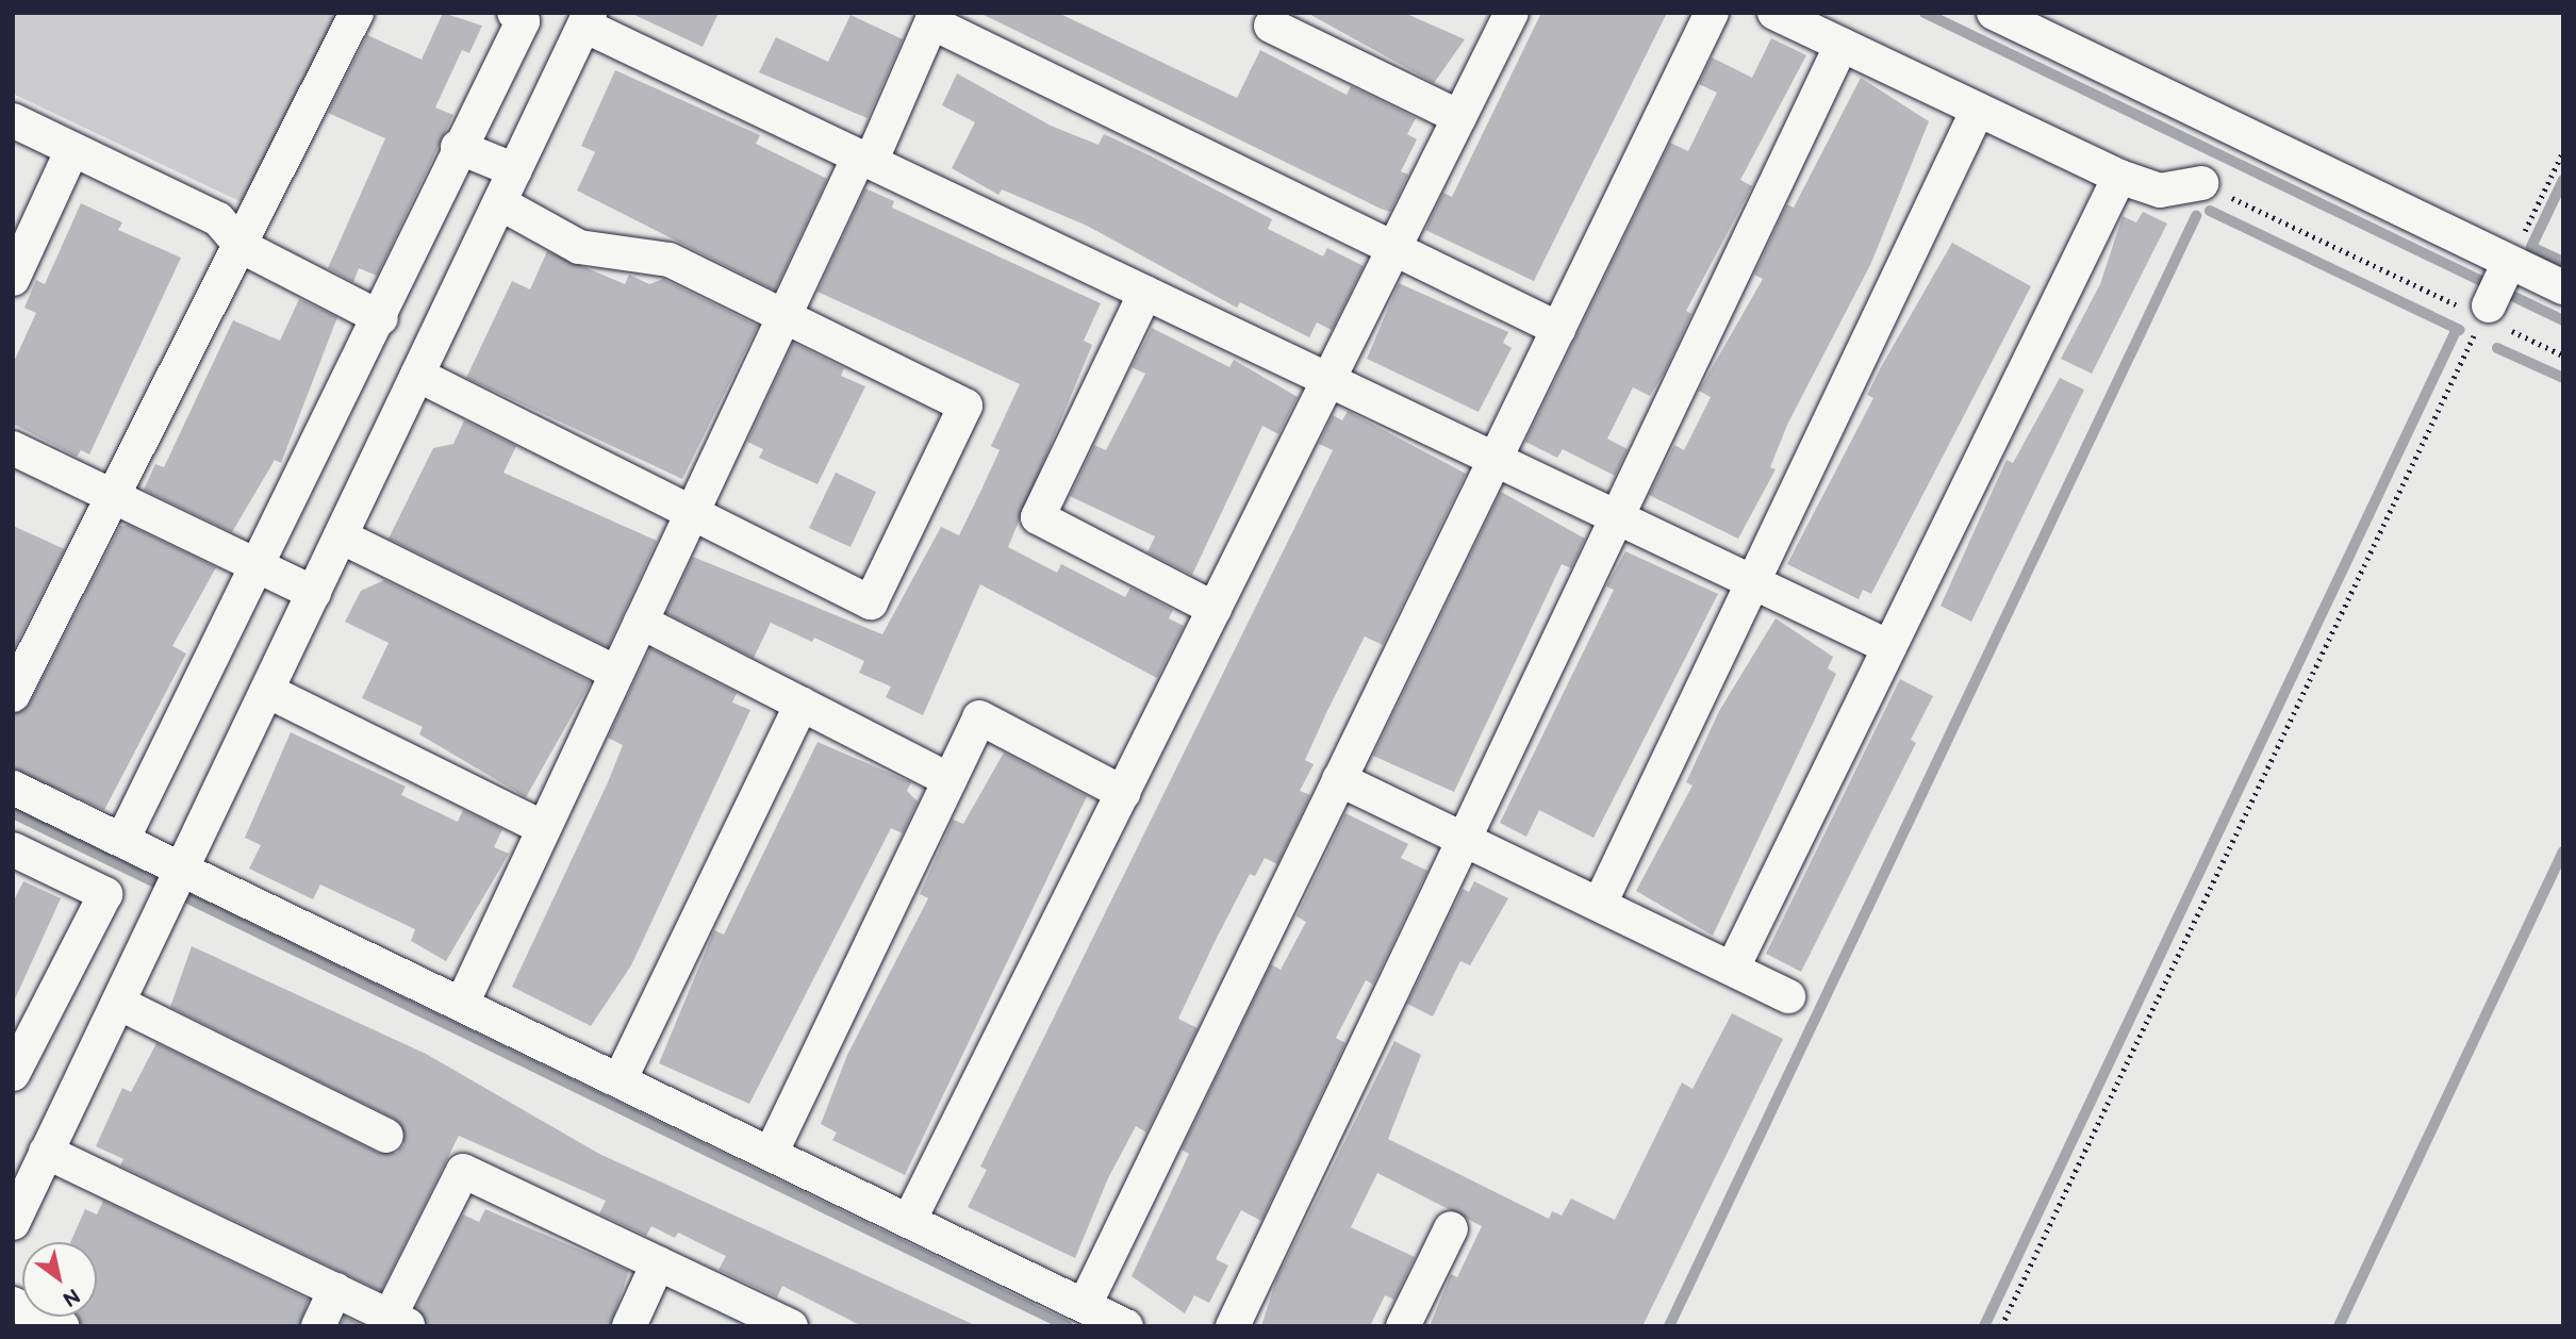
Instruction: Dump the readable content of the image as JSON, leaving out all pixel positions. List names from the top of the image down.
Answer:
{
  "north": "bottom right"
}
